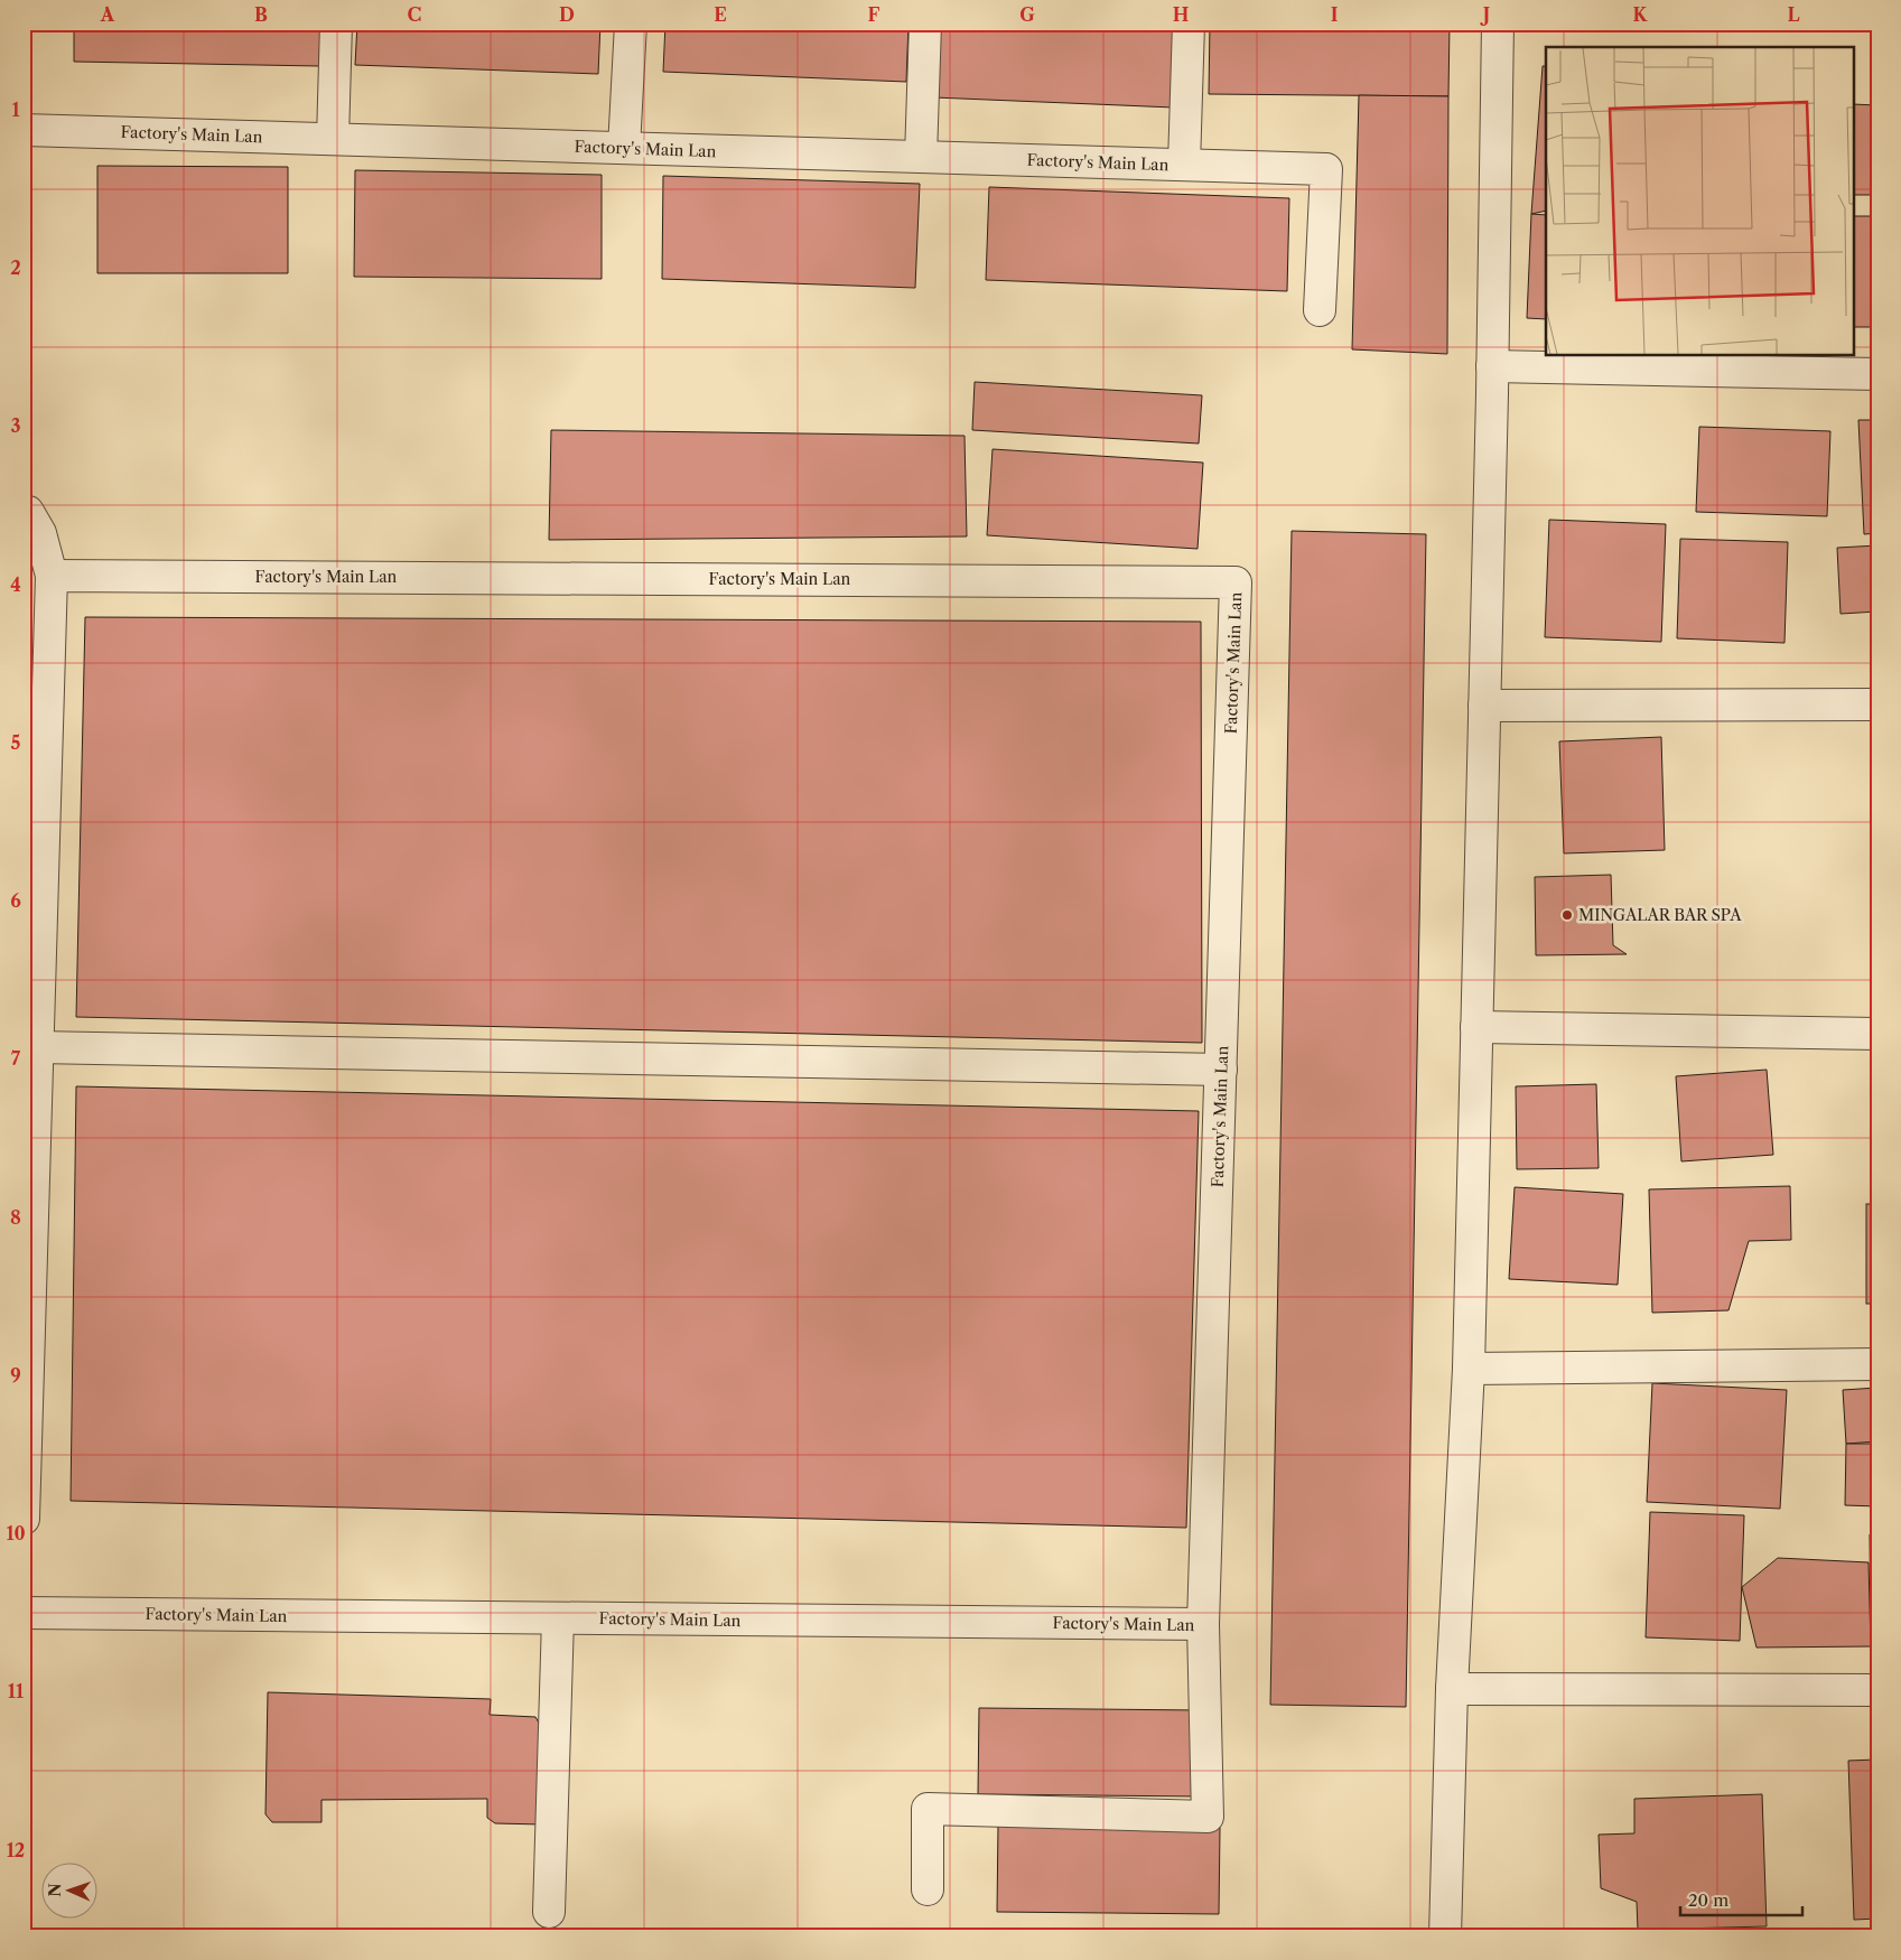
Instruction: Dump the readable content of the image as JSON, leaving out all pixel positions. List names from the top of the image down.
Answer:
{
  "streets": {
    "street": ["Factory's Main Lan"]
  },
  "places": ["MINGALAR BAR SPA"],
  "scale_bar": "20 m",
  "north": "left",
  "grid": {
    "columns": [
      "A",
      "B",
      "C",
      "D",
      "E",
      "F",
      "G",
      "H",
      "I",
      "J",
      "K",
      "L"
    ],
    "rows": [
      "1",
      "2",
      "3",
      "4",
      "5",
      "6",
      "7",
      "8",
      "9",
      "10",
      "11",
      "12"
    ]
  }
}
